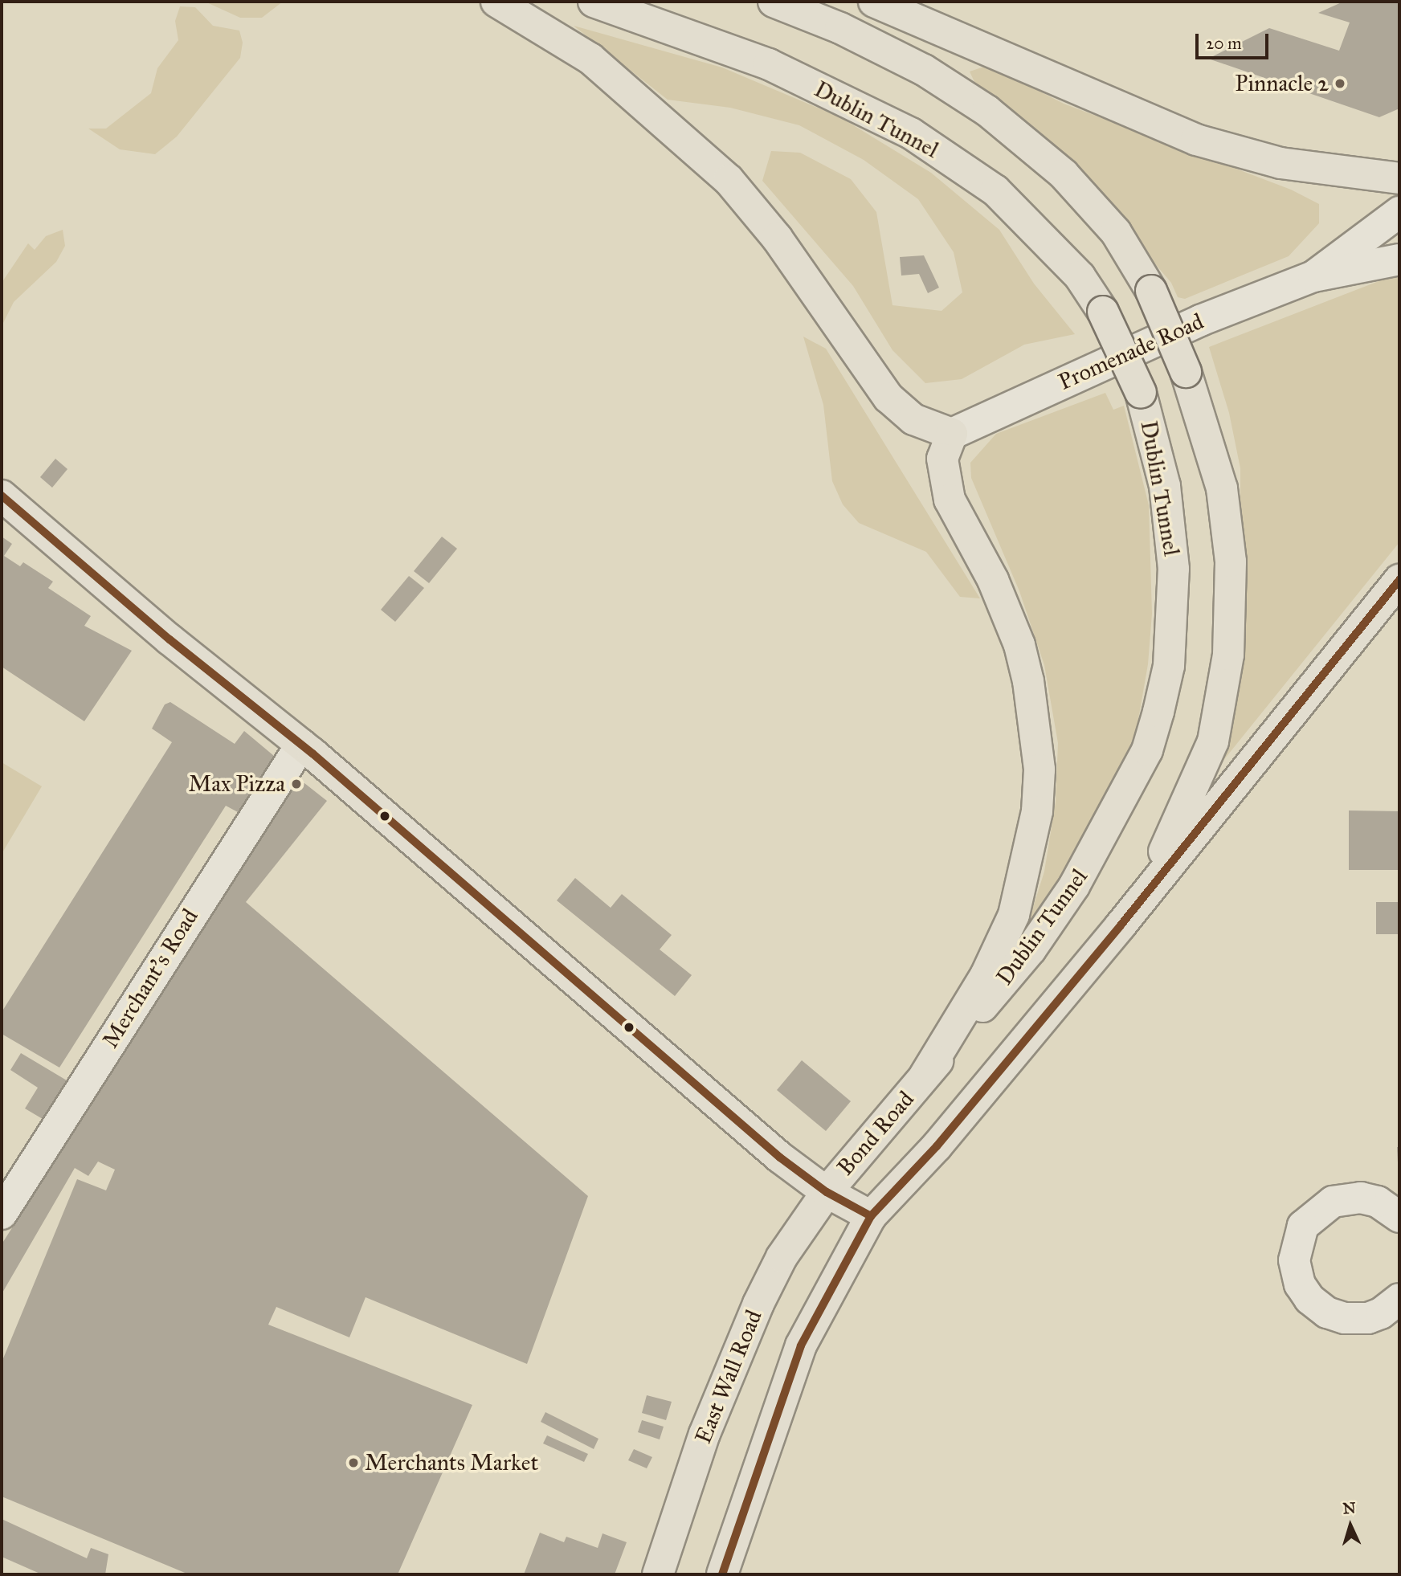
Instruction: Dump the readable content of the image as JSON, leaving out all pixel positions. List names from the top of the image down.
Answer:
{
  "streets": {
    "main road": ["Dublin Tunnel", "Bond Road", "East Wall Road"],
    "street": ["Promenade Road", "Merchant's Road"]
  },
  "crossings": [
    ["Dublin Tunnel", "Bond Road"],
    ["Bond Road", "East Wall Road"]
  ],
  "places": ["Pinnacle 2", "Max Pizza", "Merchants Market"],
  "scale_bar": "20 m",
  "north": "top"
}
